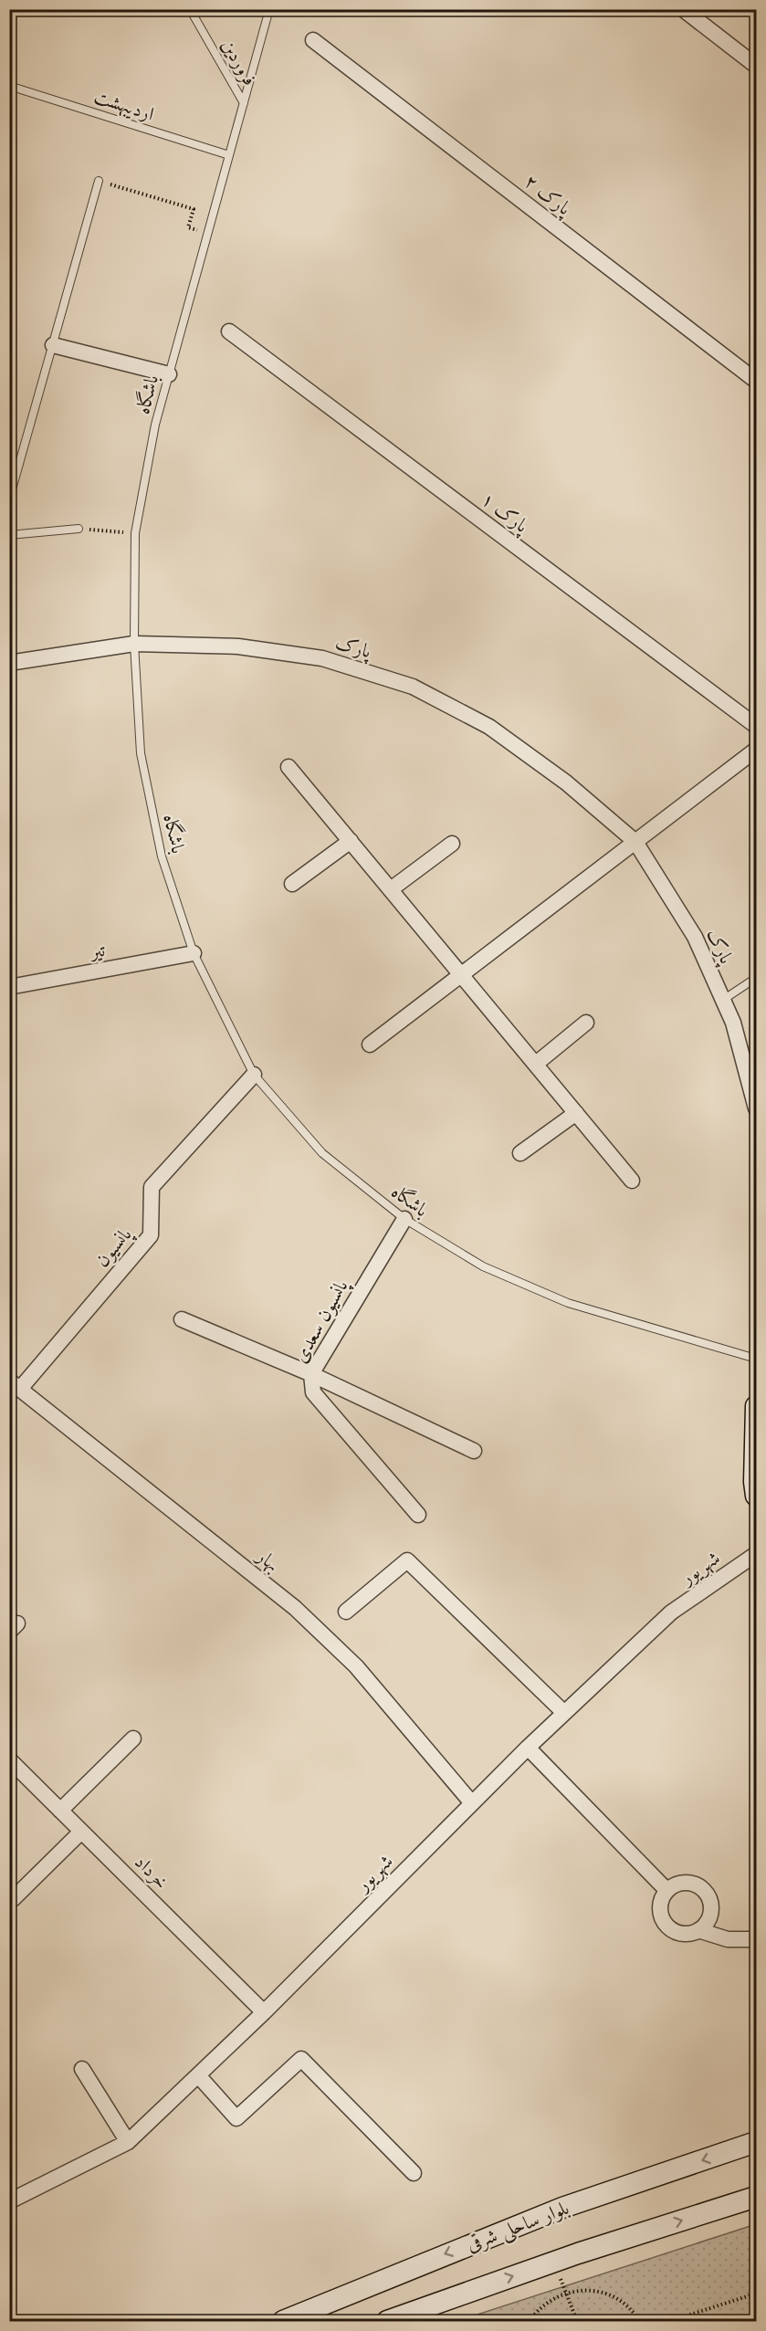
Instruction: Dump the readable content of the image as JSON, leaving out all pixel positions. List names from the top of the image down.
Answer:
{
  "streets": {
    "main road": ["بلوار ساحلی شرقی"],
    "street": [
      "پارک ۲",
      "پارک ۱",
      "پارک",
      "تیر",
      "پانسیون",
      "پانسیون سعدی",
      "بهار",
      "شهریور",
      "خرداد"
    ],
    "lane": ["فروردین", "اردیبهشت", "باشگاه"]
  },
  "crossings": [
    ["فروردین", "باشگاه"],
    ["اردیبهشت", "باشگاه"],
    ["باشگاه", "پارک"],
    ["باشگاه", "تیر"],
    ["باشگاه", "پانسیون"],
    ["باشگاه", "پانسیون سعدی"],
    ["پانسیون", "بهار"],
    ["بهار", "شهریور"],
    ["شهریور", "خرداد"]
  ]
}
